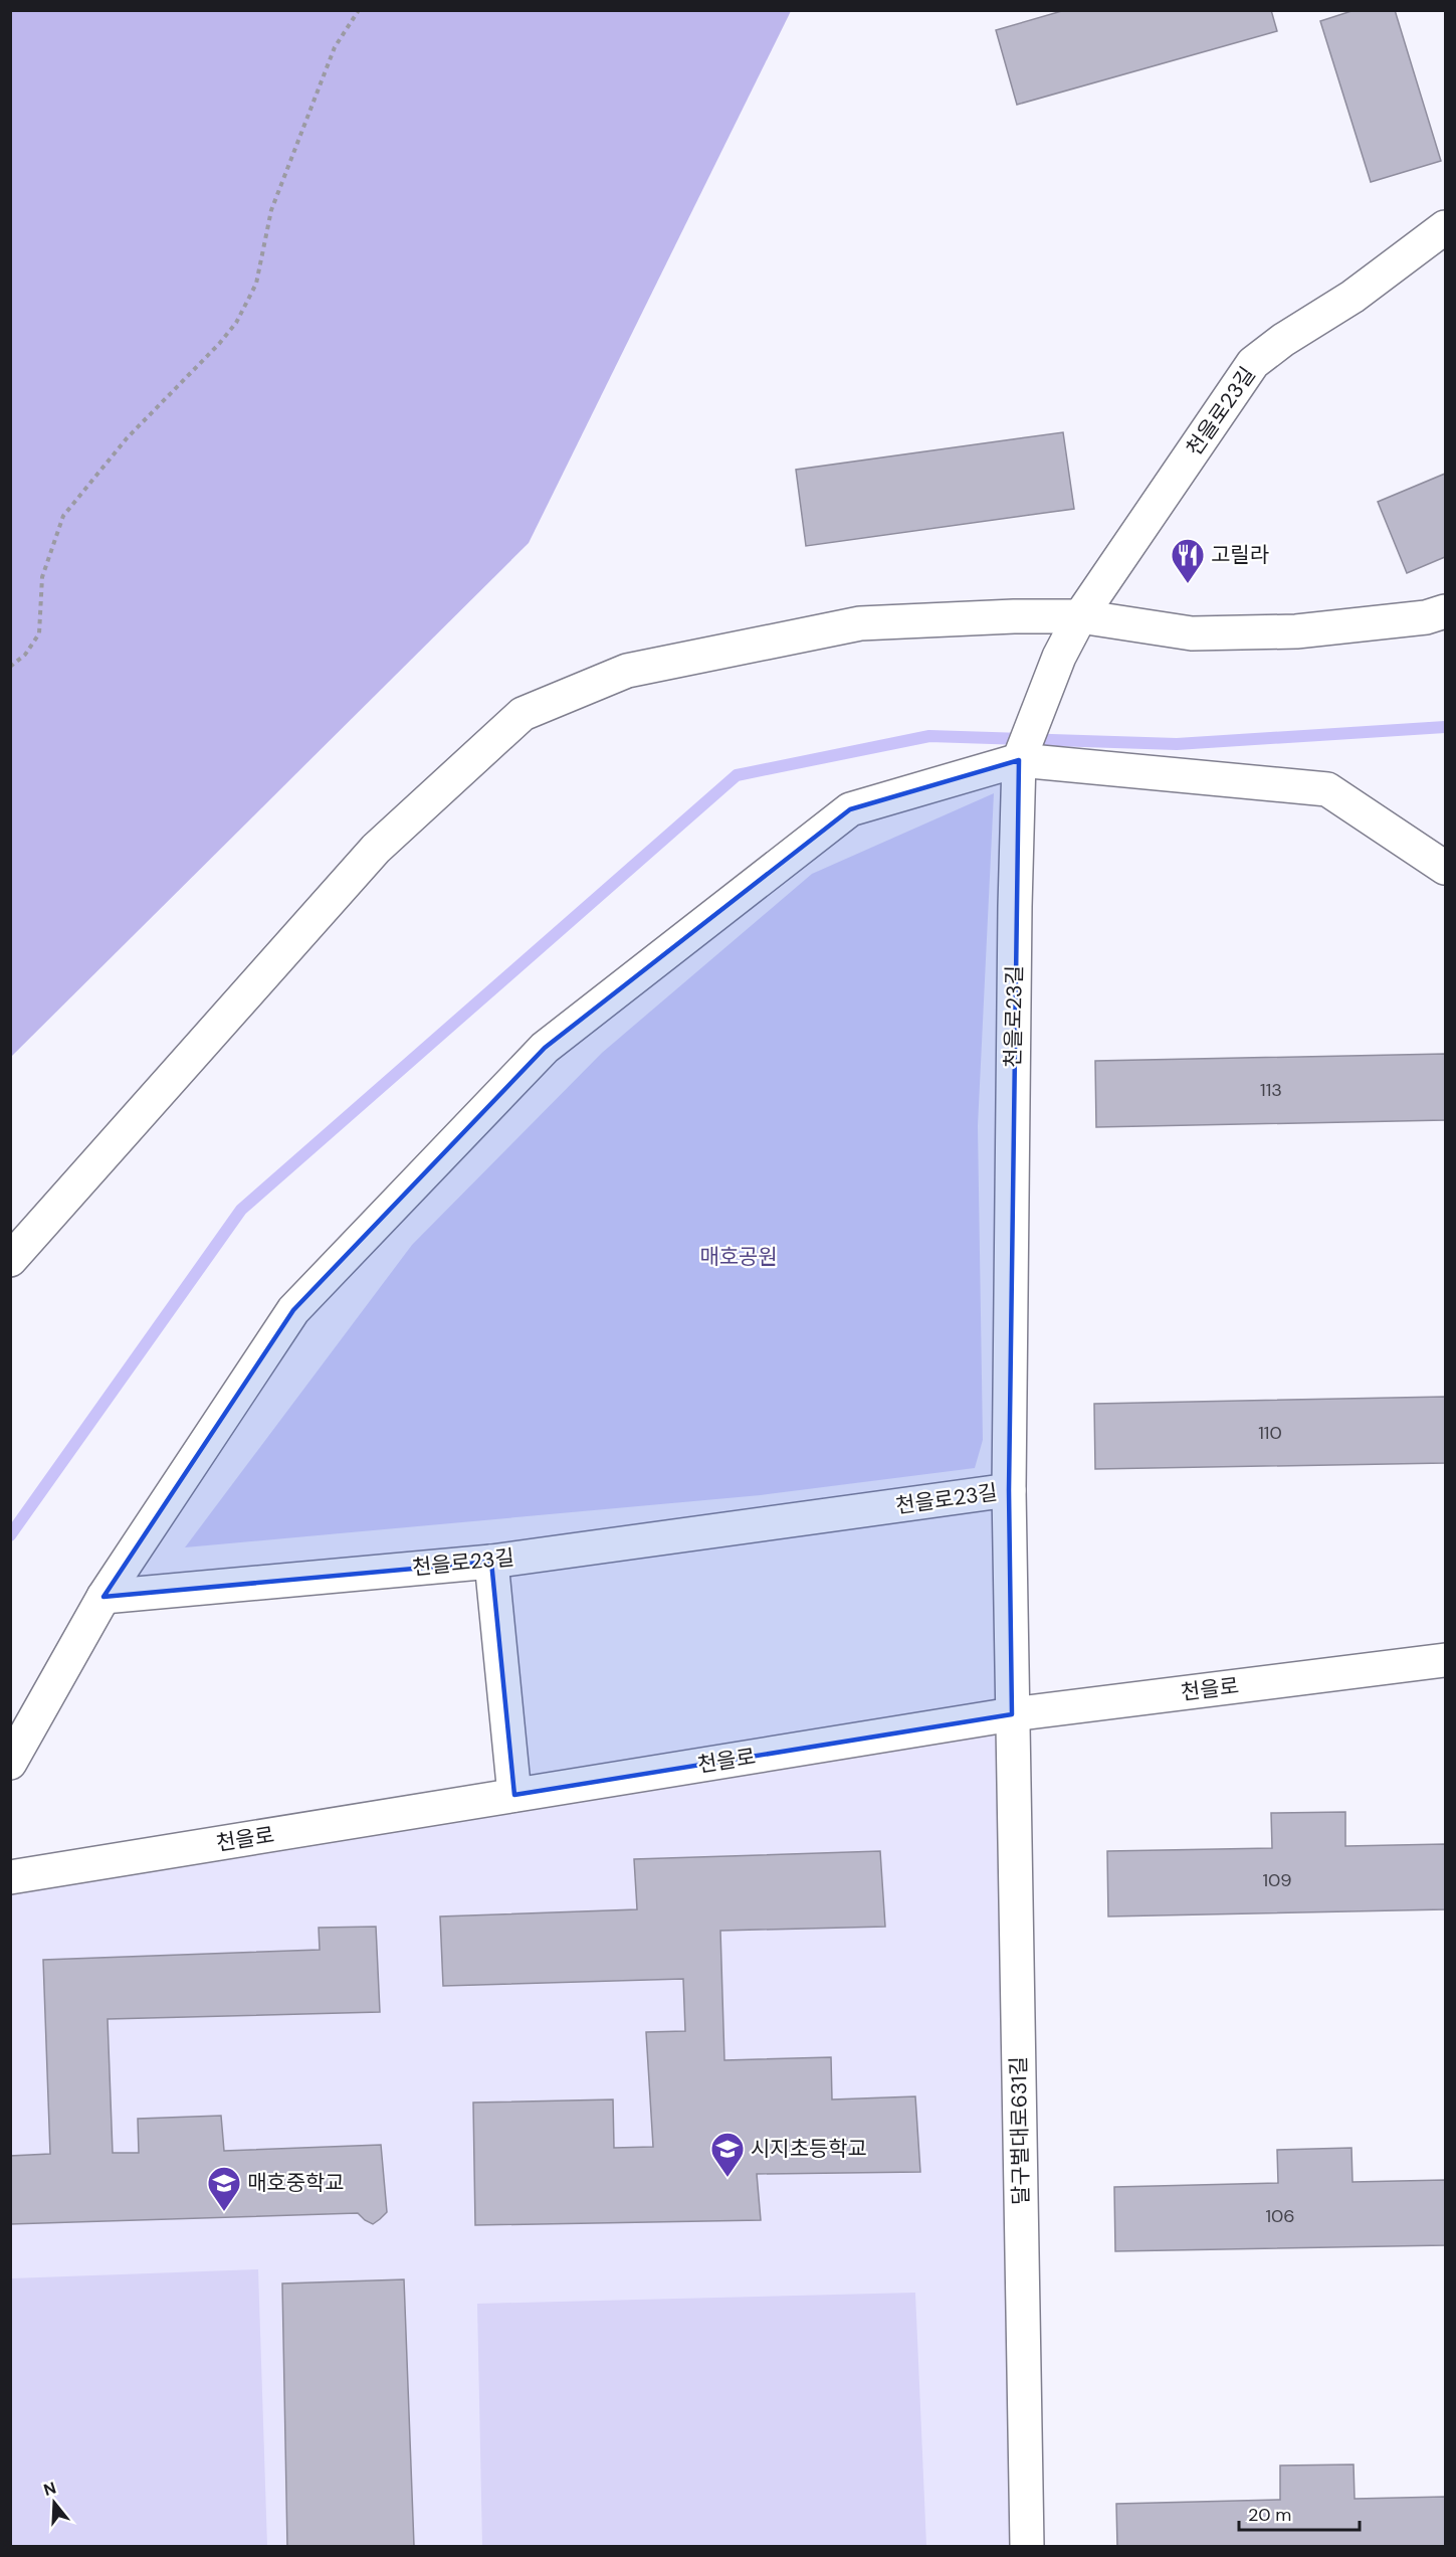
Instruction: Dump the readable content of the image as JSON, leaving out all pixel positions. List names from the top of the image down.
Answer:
{
  "streets": {
    "street": ["천을로23길", "천을로", "달구벌대로631길"]
  },
  "crossings": [
    ["천을로23길", "천을로"],
    ["천을로23길", "달구벌대로631길"],
    ["천을로", "달구벌대로631길"]
  ],
  "parks": ["매호공원"],
  "places": {
    "restaurant": ["고릴라"],
    "school or university": ["시지초등학교", "매호중학교"]
  },
  "house_numbers": [
    "113",
    "110",
    "109",
    "106"
  ],
  "scale_bar": "20 m",
  "north": "top"
}
